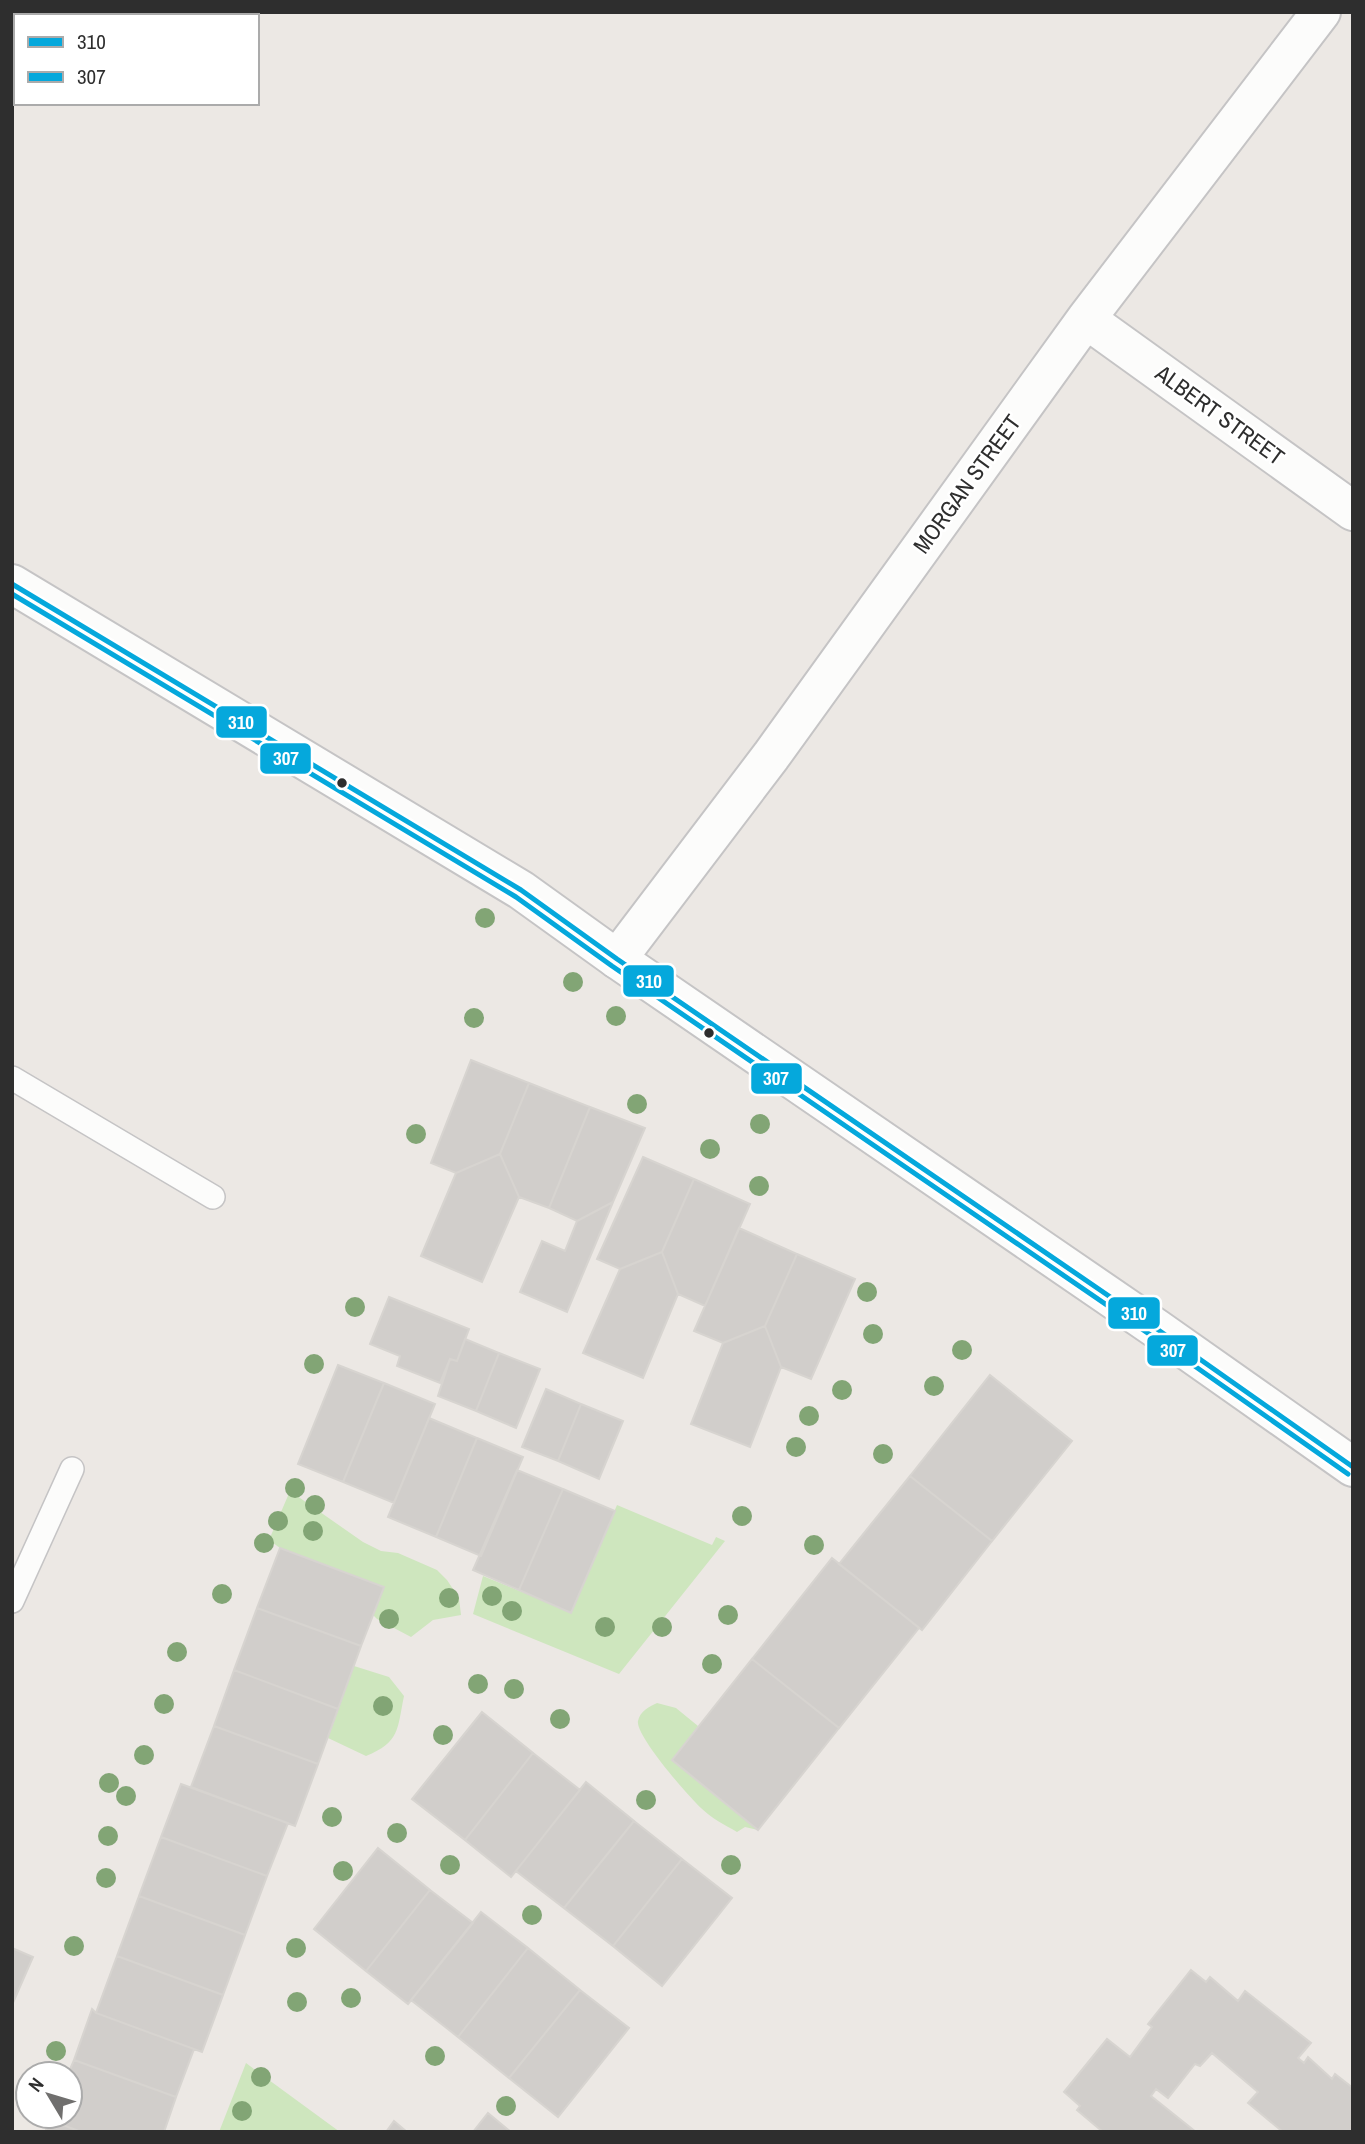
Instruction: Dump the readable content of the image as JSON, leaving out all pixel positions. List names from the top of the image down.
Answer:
{
  "streets": {
    "street": ["ALBERT STREET", "MORGAN STREET"]
  },
  "crossings": [
    ["ALBERT STREET", "MORGAN STREET"]
  ],
  "lines": ["transit line 310", "transit line 307"],
  "legend": ["310", "307"],
  "north": "top left"
}
